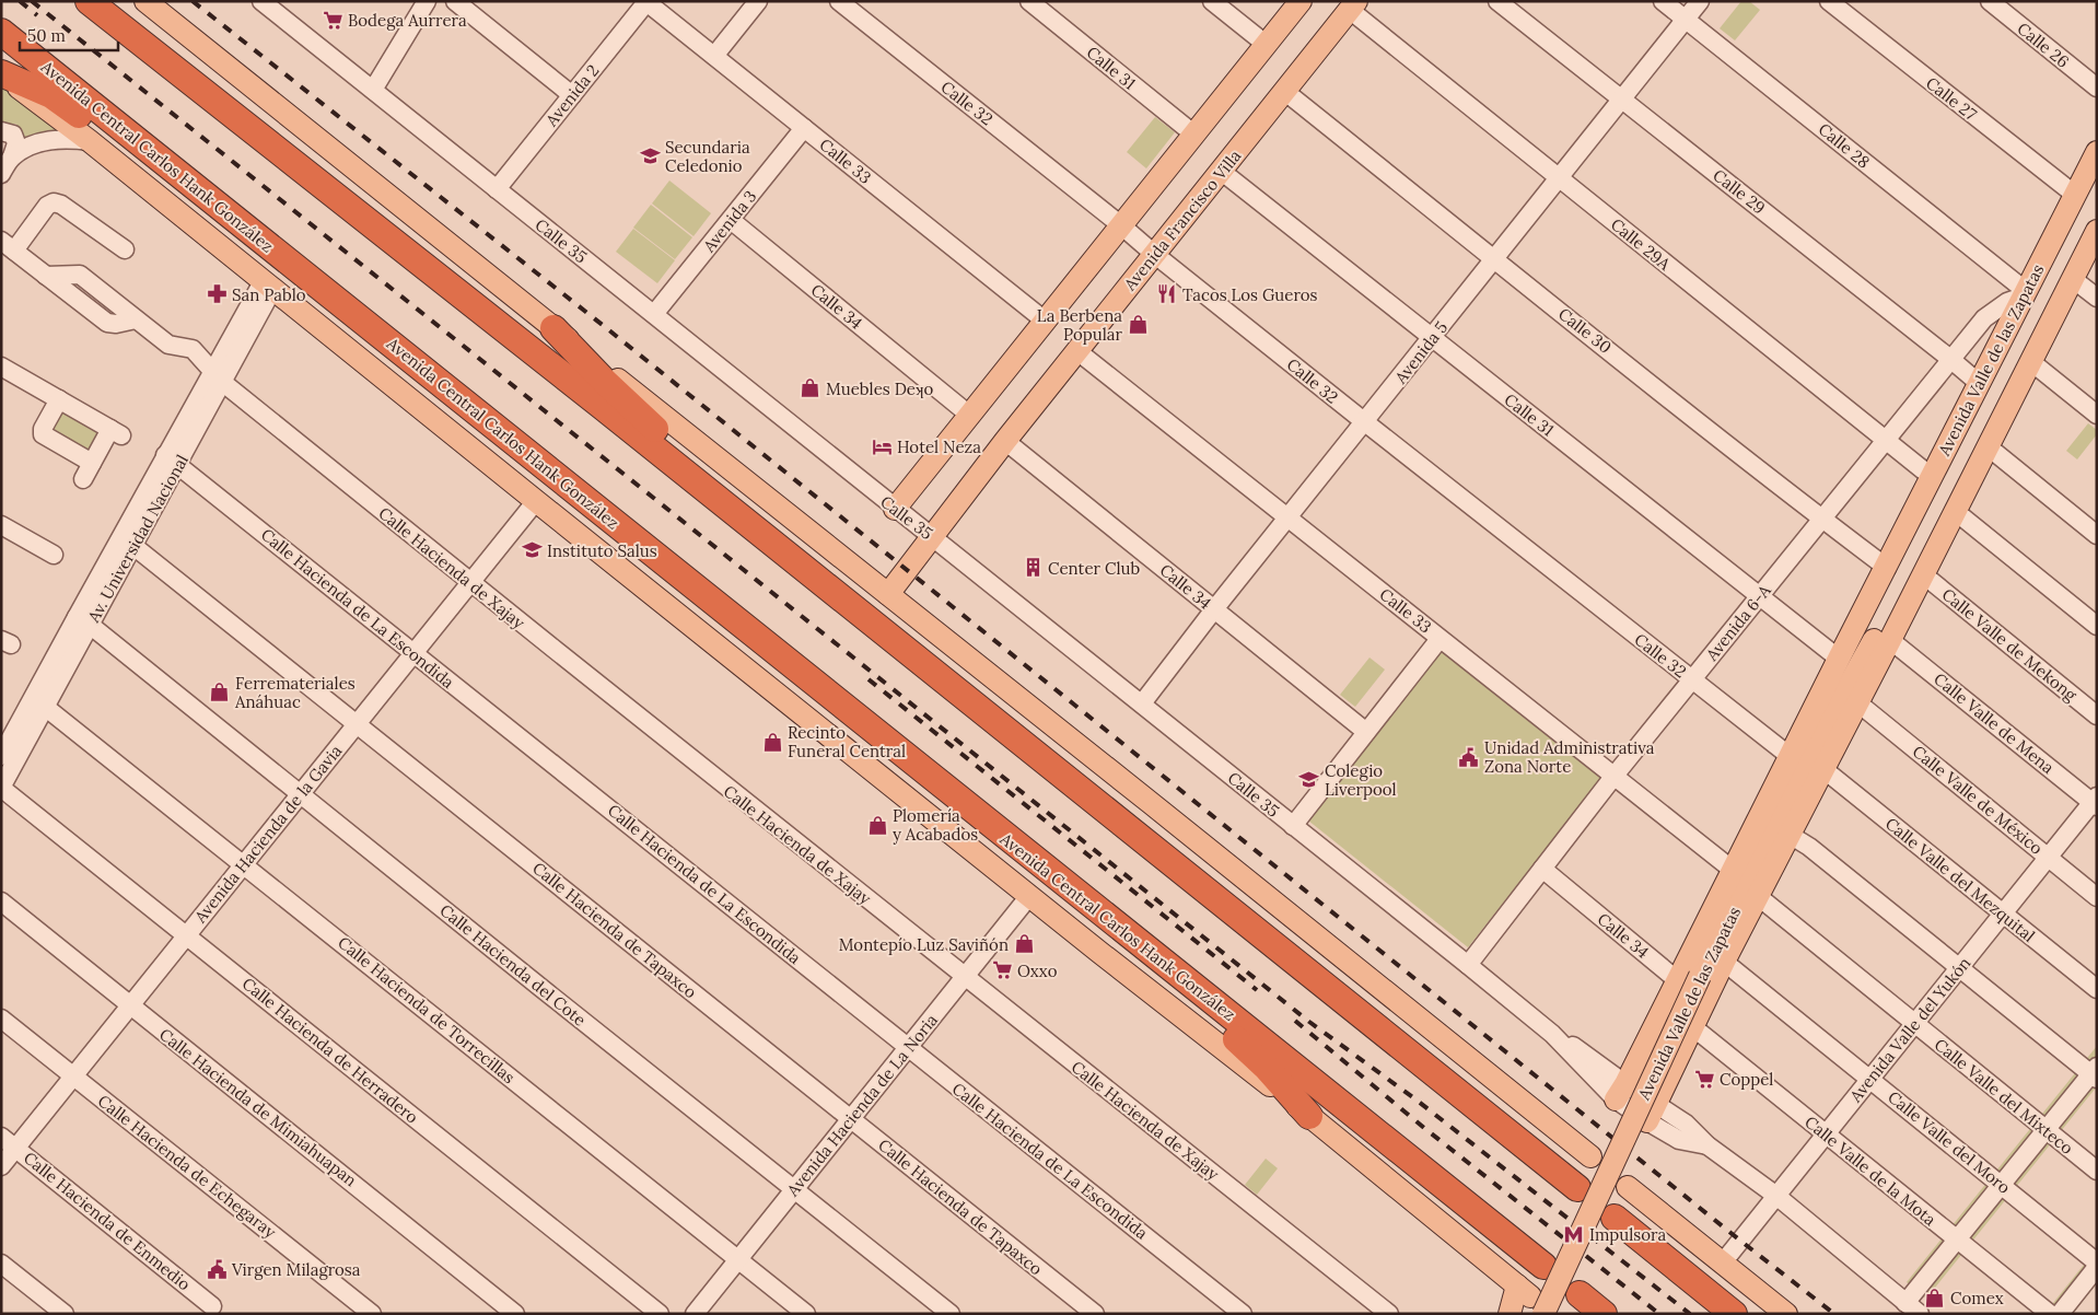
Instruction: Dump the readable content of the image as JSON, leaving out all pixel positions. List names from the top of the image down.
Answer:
{
  "streets": {
    "highway": ["Avenida Central Carlos Hank González"],
    "main road": ["Avenida Francisco Villa", "Avenida Valle de las Zapatas"],
    "street": [
      "Calle 26",
      "Calle 31",
      "Avenida 2",
      "Calle 27",
      "Calle 32",
      "Calle 28",
      "Calle 33",
      "Calle 29",
      "Avenida 3",
      "Calle 35",
      "Calle 29A",
      "Calle 34",
      "Calle 30",
      "Avenida 5",
      "Av. Universidad Nacional",
      "Calle Hacienda de Xajay",
      "Calle Hacienda de La Escondida",
      "Avenida 6-A",
      "Calle Valle de Mekong",
      "Calle Valle de Mena",
      "Calle Valle de México",
      "Avenida Hacienda de la Gavia",
      "Calle Valle del Mezquital",
      "Calle Hacienda de Tapaxco",
      "Calle Hacienda del Cote",
      "Calle Hacienda de Torrecillas",
      "Avenida Valle del Yukón",
      "Calle Hacienda de Herradero",
      "Calle Valle del Mixteco",
      "Avenida Hacienda de La Noria",
      "Calle Hacienda de Mimiahuapan",
      "Calle Valle del Moro",
      "Calle Hacienda de Echegaray",
      "Calle Valle de la Mota",
      "Calle Hacienda de Enmedio"
    ]
  },
  "crossings": [
    ["Calle 31", "Avenida Francisco Villa"],
    ["Calle 31", "Avenida 5"],
    ["Calle 31", "Avenida Valle de las Zapatas"],
    ["Calle 31", "Avenida 6-A"],
    ["Avenida 2", "Calle 33"],
    ["Avenida 2", "Calle 35"],
    ["Calle 27", "Avenida Valle de las Zapatas"],
    ["Calle 32", "Avenida Francisco Villa"],
    ["Calle 32", "Avenida 5"],
    ["Calle 32", "Avenida Valle de las Zapatas"],
    ["Calle 32", "Avenida 6-A"],
    ["Calle 28", "Avenida 5"],
    ["Calle 28", "Avenida Valle de las Zapatas"],
    ["Calle 28", "Avenida 6-A"],
    ["Avenida Central Carlos Hank González", "Avenida Valle de las Zapatas"],
    ["Avenida Central Carlos Hank González", "Av. Universidad Nacional"],
    ["Avenida Central Carlos Hank González", "Avenida Hacienda de la Gavia"],
    ["Avenida Central Carlos Hank González", "Avenida Hacienda de La Noria"],
    ["Calle 33", "Avenida Francisco Villa"],
    ["Calle 33", "Avenida 3"],
    ["Calle 33", "Avenida 5"],
    ["Calle 33", "Avenida Valle de las Zapatas"],
    ["Calle 33", "Avenida 6-A"],
    ["Calle 29", "Avenida 5"],
    ["Calle 29", "Avenida Valle de las Zapatas"],
    ["Calle 29", "Avenida 6-A"],
    ["Avenida Francisco Villa", "Calle 35"],
    ["Avenida Francisco Villa", "Calle 29A"],
    ["Avenida Francisco Villa", "Calle 34"],
    ["Avenida Francisco Villa", "Calle 30"],
    ["Avenida 3", "Calle 35"],
    ["Avenida 3", "Calle 34"],
    ["Calle 35", "Avenida 5"],
    ["Calle 35", "Avenida Valle de las Zapatas"],
    ["Calle 35", "Avenida 6-A"],
    ["Calle 29A", "Avenida 5"],
    ["Calle 29A", "Avenida Valle de las Zapatas"],
    ["Calle 29A", "Avenida 6-A"],
    ["Calle 34", "Avenida 5"],
    ["Calle 34", "Avenida Valle de las Zapatas"],
    ["Calle 34", "Avenida 6-A"],
    ["Calle 30", "Avenida 5"],
    ["Calle 30", "Avenida Valle de las Zapatas"],
    ["Calle 30", "Avenida 6-A"],
    ["Avenida Valle de las Zapatas", "Avenida 6-A"],
    ["Avenida Valle de las Zapatas", "Calle Valle de Mekong"],
    ["Avenida Valle de las Zapatas", "Calle Valle de Mena"],
    ["Avenida Valle de las Zapatas", "Calle Valle de México"],
    ["Avenida Valle de las Zapatas", "Calle Valle del Mezquital"],
    ["Avenida Valle de las Zapatas", "Calle Valle del Mixteco"],
    ["Avenida Valle de las Zapatas", "Calle Valle del Moro"],
    ["Avenida Valle de las Zapatas", "Calle Valle de la Mota"],
    ["Av. Universidad Nacional", "Calle Hacienda de Xajay"],
    ["Av. Universidad Nacional", "Calle Hacienda de La Escondida"],
    ["Av. Universidad Nacional", "Calle Hacienda de Tapaxco"],
    ["Av. Universidad Nacional", "Calle Hacienda del Cote"],
    ["Av. Universidad Nacional", "Calle Hacienda de Torrecillas"],
    ["Av. Universidad Nacional", "Calle Hacienda de Herradero"],
    ["Calle Hacienda de Xajay", "Avenida Hacienda de la Gavia"],
    ["Calle Hacienda de Xajay", "Avenida Hacienda de La Noria"],
    ["Calle Hacienda de La Escondida", "Avenida Hacienda de la Gavia"],
    ["Calle Hacienda de La Escondida", "Avenida Hacienda de La Noria"],
    ["Calle Valle de Mena", "Avenida Valle del Yukón"],
    ["Calle Valle de México", "Avenida Valle del Yukón"],
    ["Avenida Hacienda de la Gavia", "Calle Hacienda de Tapaxco"],
    ["Avenida Hacienda de la Gavia", "Calle Hacienda del Cote"],
    ["Avenida Hacienda de la Gavia", "Calle Hacienda de Torrecillas"],
    ["Avenida Hacienda de la Gavia", "Calle Hacienda de Herradero"],
    ["Avenida Hacienda de la Gavia", "Calle Hacienda de Mimiahuapan"],
    ["Avenida Hacienda de la Gavia", "Calle Hacienda de Echegaray"],
    ["Avenida Hacienda de la Gavia", "Calle Hacienda de Enmedio"],
    ["Calle Valle del Mezquital", "Avenida Valle del Yukón"],
    ["Calle Hacienda de Tapaxco", "Avenida Hacienda de La Noria"],
    ["Calle Hacienda del Cote", "Avenida Hacienda de La Noria"],
    ["Calle Hacienda de Torrecillas", "Avenida Hacienda de La Noria"],
    ["Avenida Valle del Yukón", "Calle Valle del Mixteco"],
    ["Avenida Valle del Yukón", "Calle Valle del Moro"],
    ["Avenida Valle del Yukón", "Calle Valle de la Mota"]
  ],
  "places": {
    "supermarket": ["Bodega Aurrera", "Oxxo", "Coppel"],
    "school or university": ["Secundaria Celedonio", "Instituto Salus", "Colegio Liverpool"],
    "pharmacy": ["San Pablo"],
    "restaurant": ["Tacos Los Gueros"],
    "shop": [
      "La Berbena Popular",
      "Muebles Deʞo",
      "Ferremateriales Anáhuac",
      "Recinto Funeral Central",
      "Plomería y Acabados",
      "Montepío Luz Saviñón",
      "Comex"
    ],
    "hotel": ["Hotel Neza"],
    "building": ["Center Club"],
    "public building": ["Unidad Administrativa Zona Norte", "Virgen Milagrosa"],
    "metro station": ["Impulsora"]
  },
  "scale_bar": "50 m"
}
